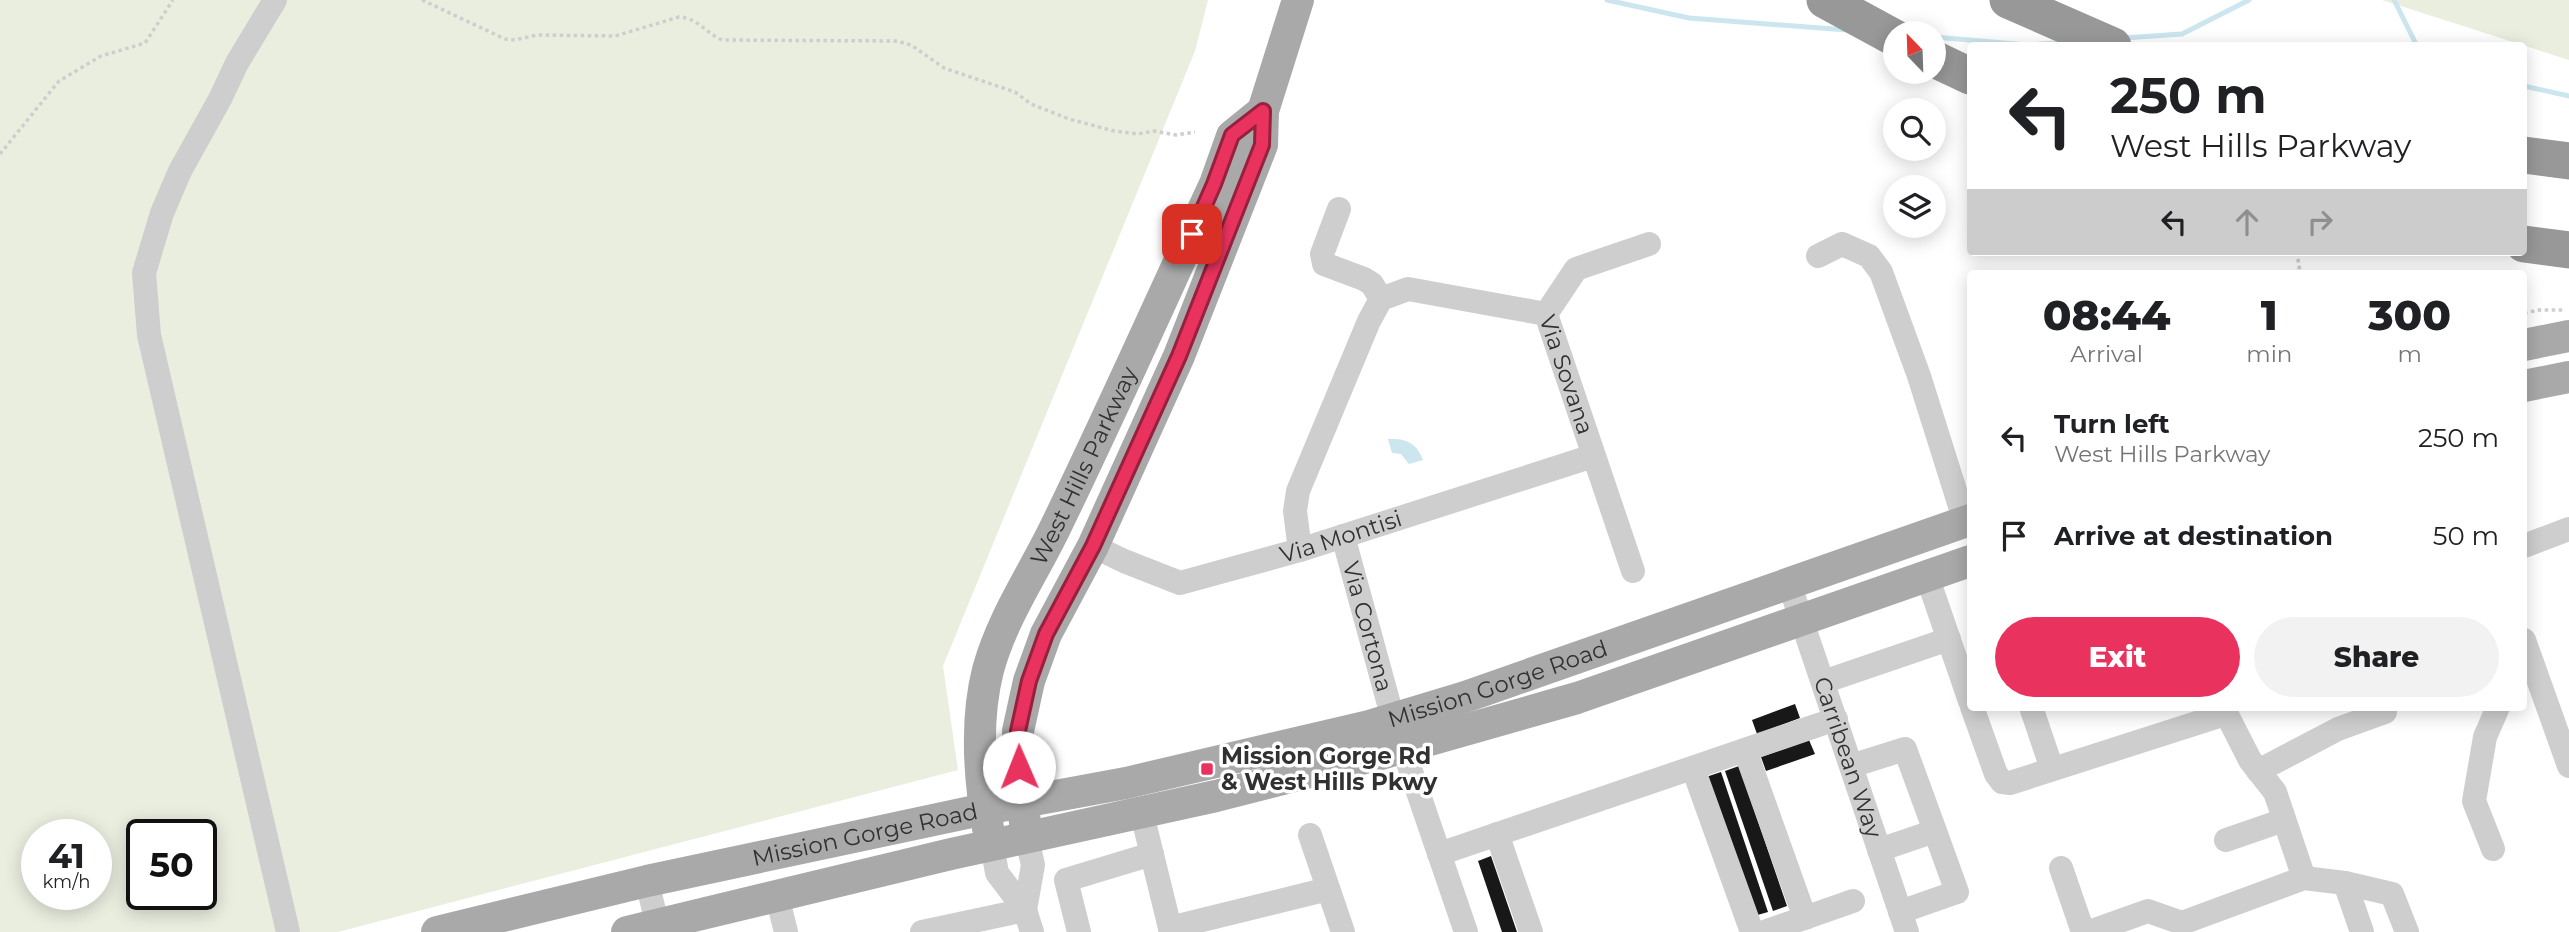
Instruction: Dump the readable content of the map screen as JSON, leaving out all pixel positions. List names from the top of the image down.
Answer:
{
  "streets": {
    "main road": ["West Hills Parkway", "Mission Gorge Road"],
    "street": [
      "Via Sovana",
      "Via Montisi",
      "Via Cortona",
      "Carribean Way"
    ]
  },
  "crossings": [
    ["Via Sovana", "Via Montisi"],
    ["West Hills Parkway", "Via Montisi"],
    ["West Hills Parkway", "Mission Gorge Road"],
    ["Via Montisi", "Via Cortona"],
    ["Via Cortona", "Mission Gorge Road"],
    ["Mission Gorge Road", "Carribean Way"]
  ],
  "places": {
    "transit": ["Mission Gorge Rd & West Hills Pkwy"]
  },
  "north": "top left",
  "page": {
    "turn": ["250 m", "West Hills Parkway"],
    "eta": [
      "08:44",
      "Arrival",
      "1",
      "min",
      "300",
      "m"
    ],
    "list": [
      {
        "name": "Turn left",
        "note": "West Hills Parkway",
        "value": "250 m"
      },
      {
        "name": "Arrive at destination",
        "value": "50 m"
      }
    ],
    "buttons": ["Exit", "Share"],
    "speed": "41 km/h",
    "limit": "50"
  }
}
